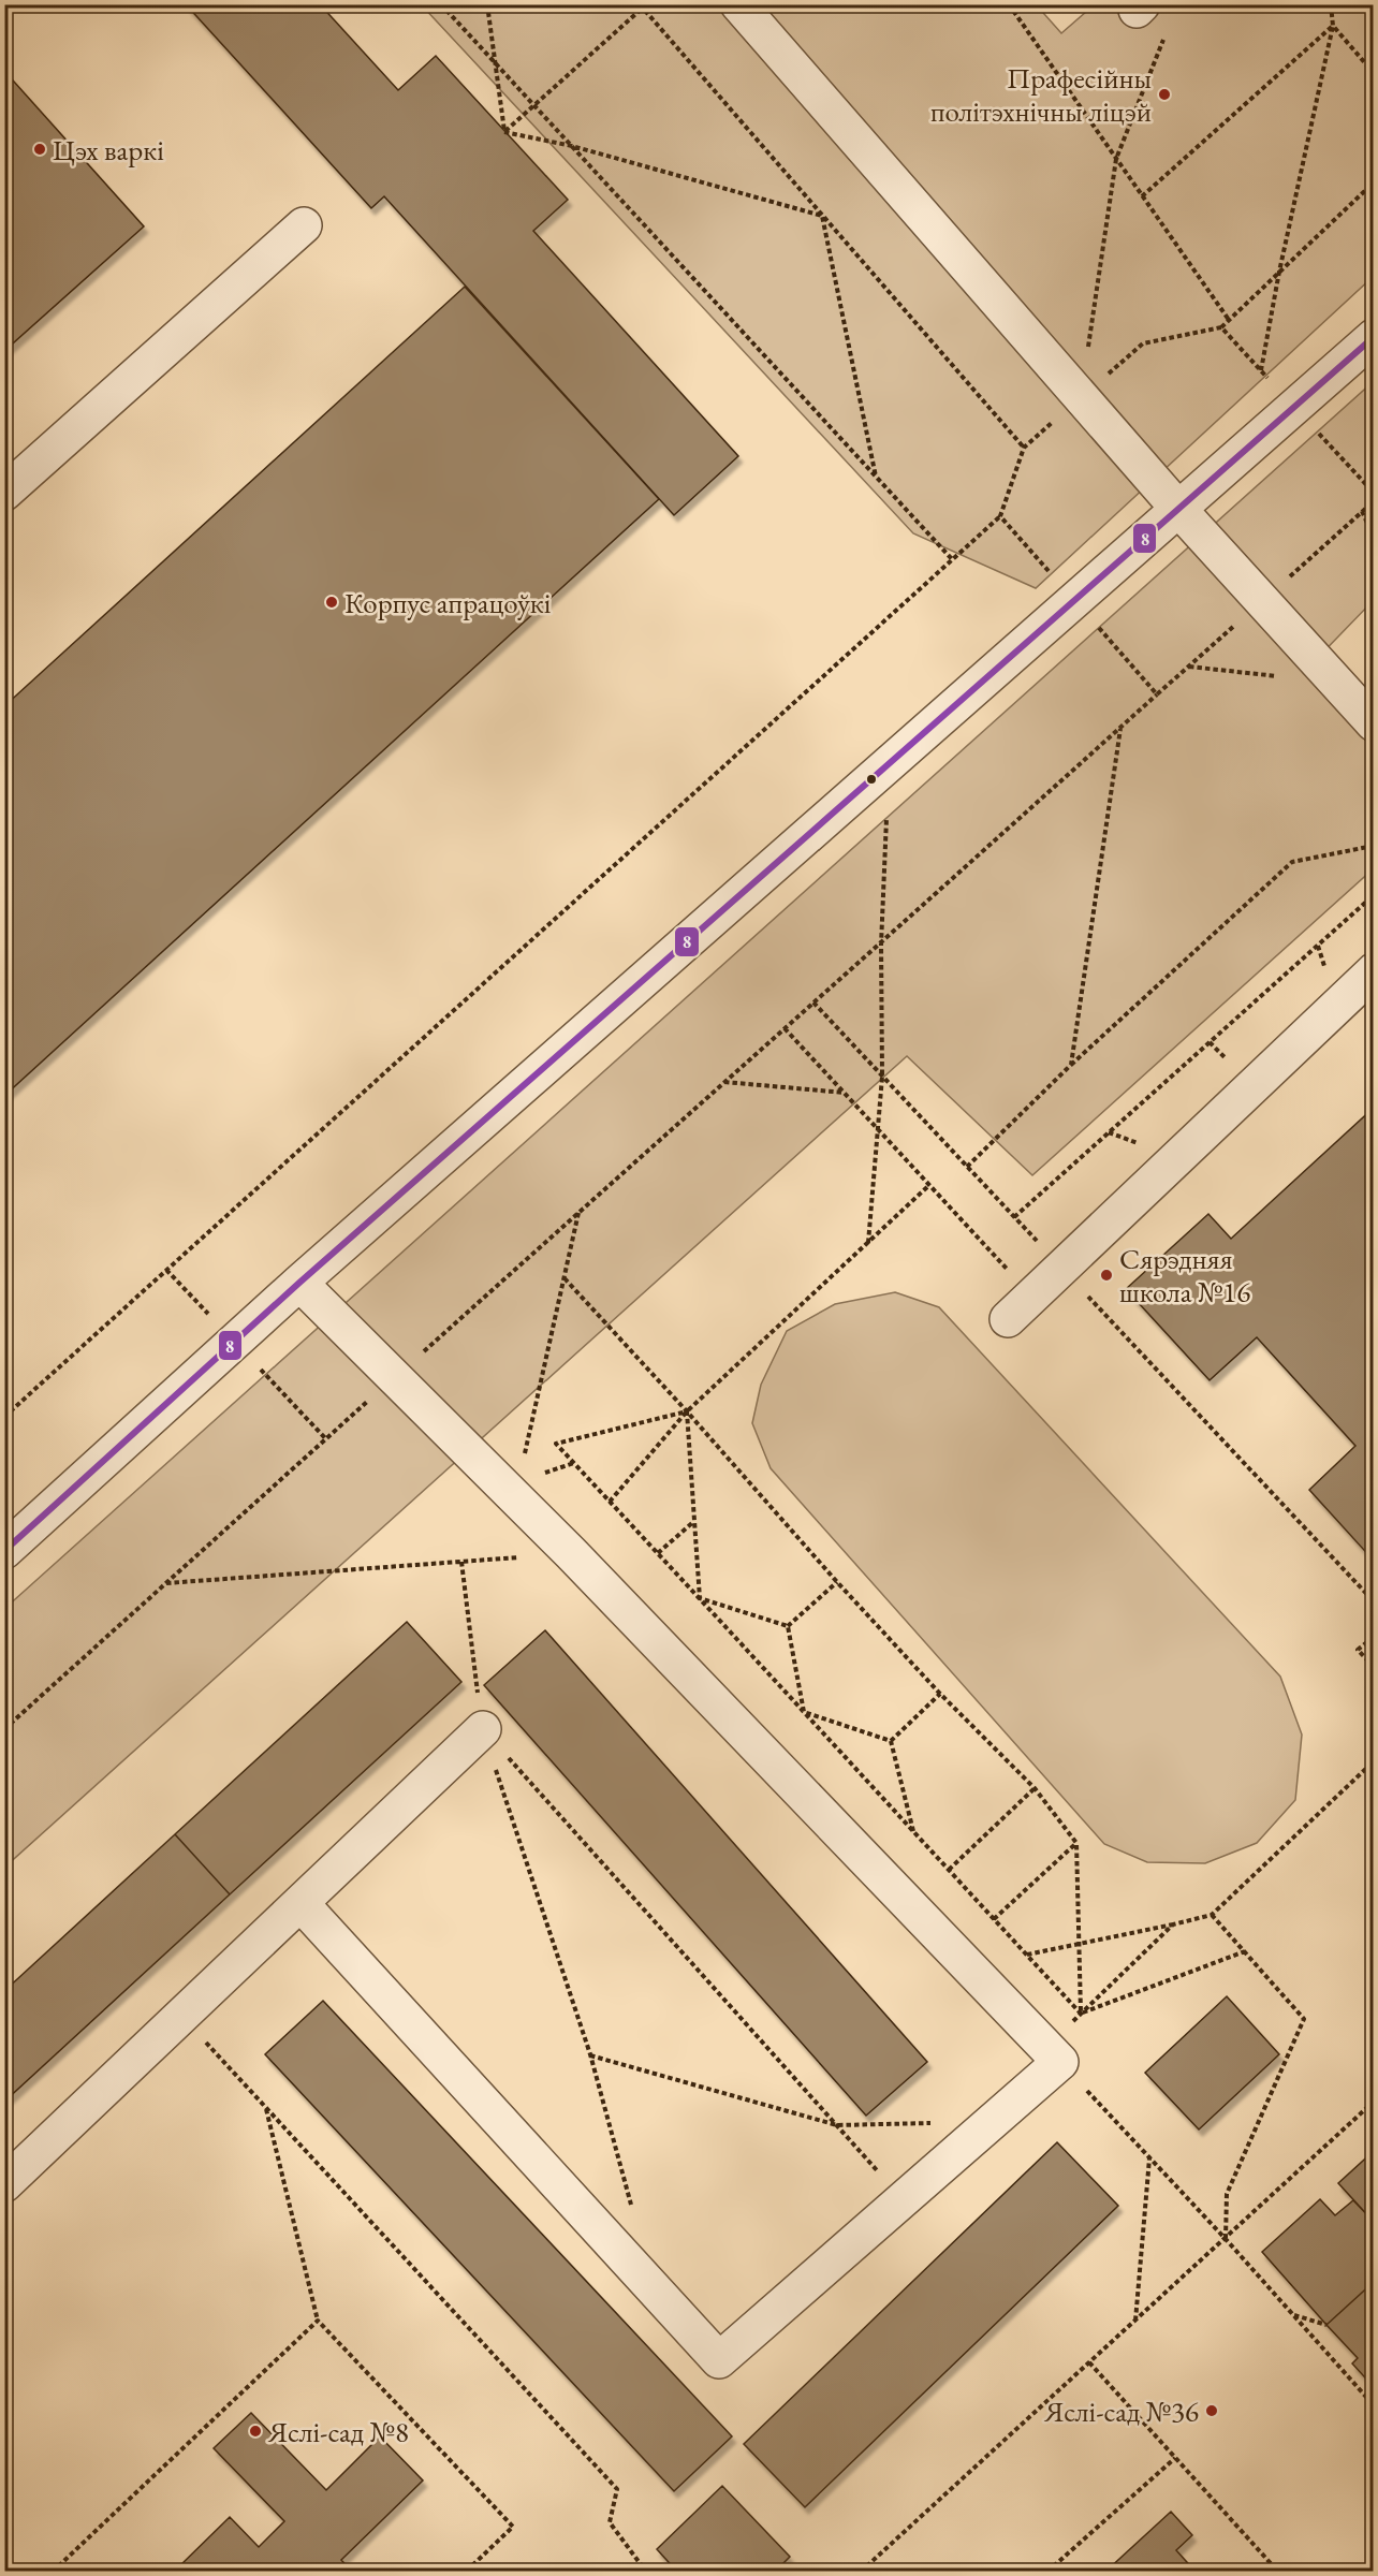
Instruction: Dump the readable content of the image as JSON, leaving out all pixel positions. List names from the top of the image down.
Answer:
{
  "places": [
    "Прафесійны політэхнічны ліцэй",
    "Цэх варкі",
    "Корпус апрацоўкі",
    "Сярэдняя школа №16",
    "Яслі-сад №36",
    "Яслі-сад №8"
  ],
  "lines": ["transit line 8"]
}
